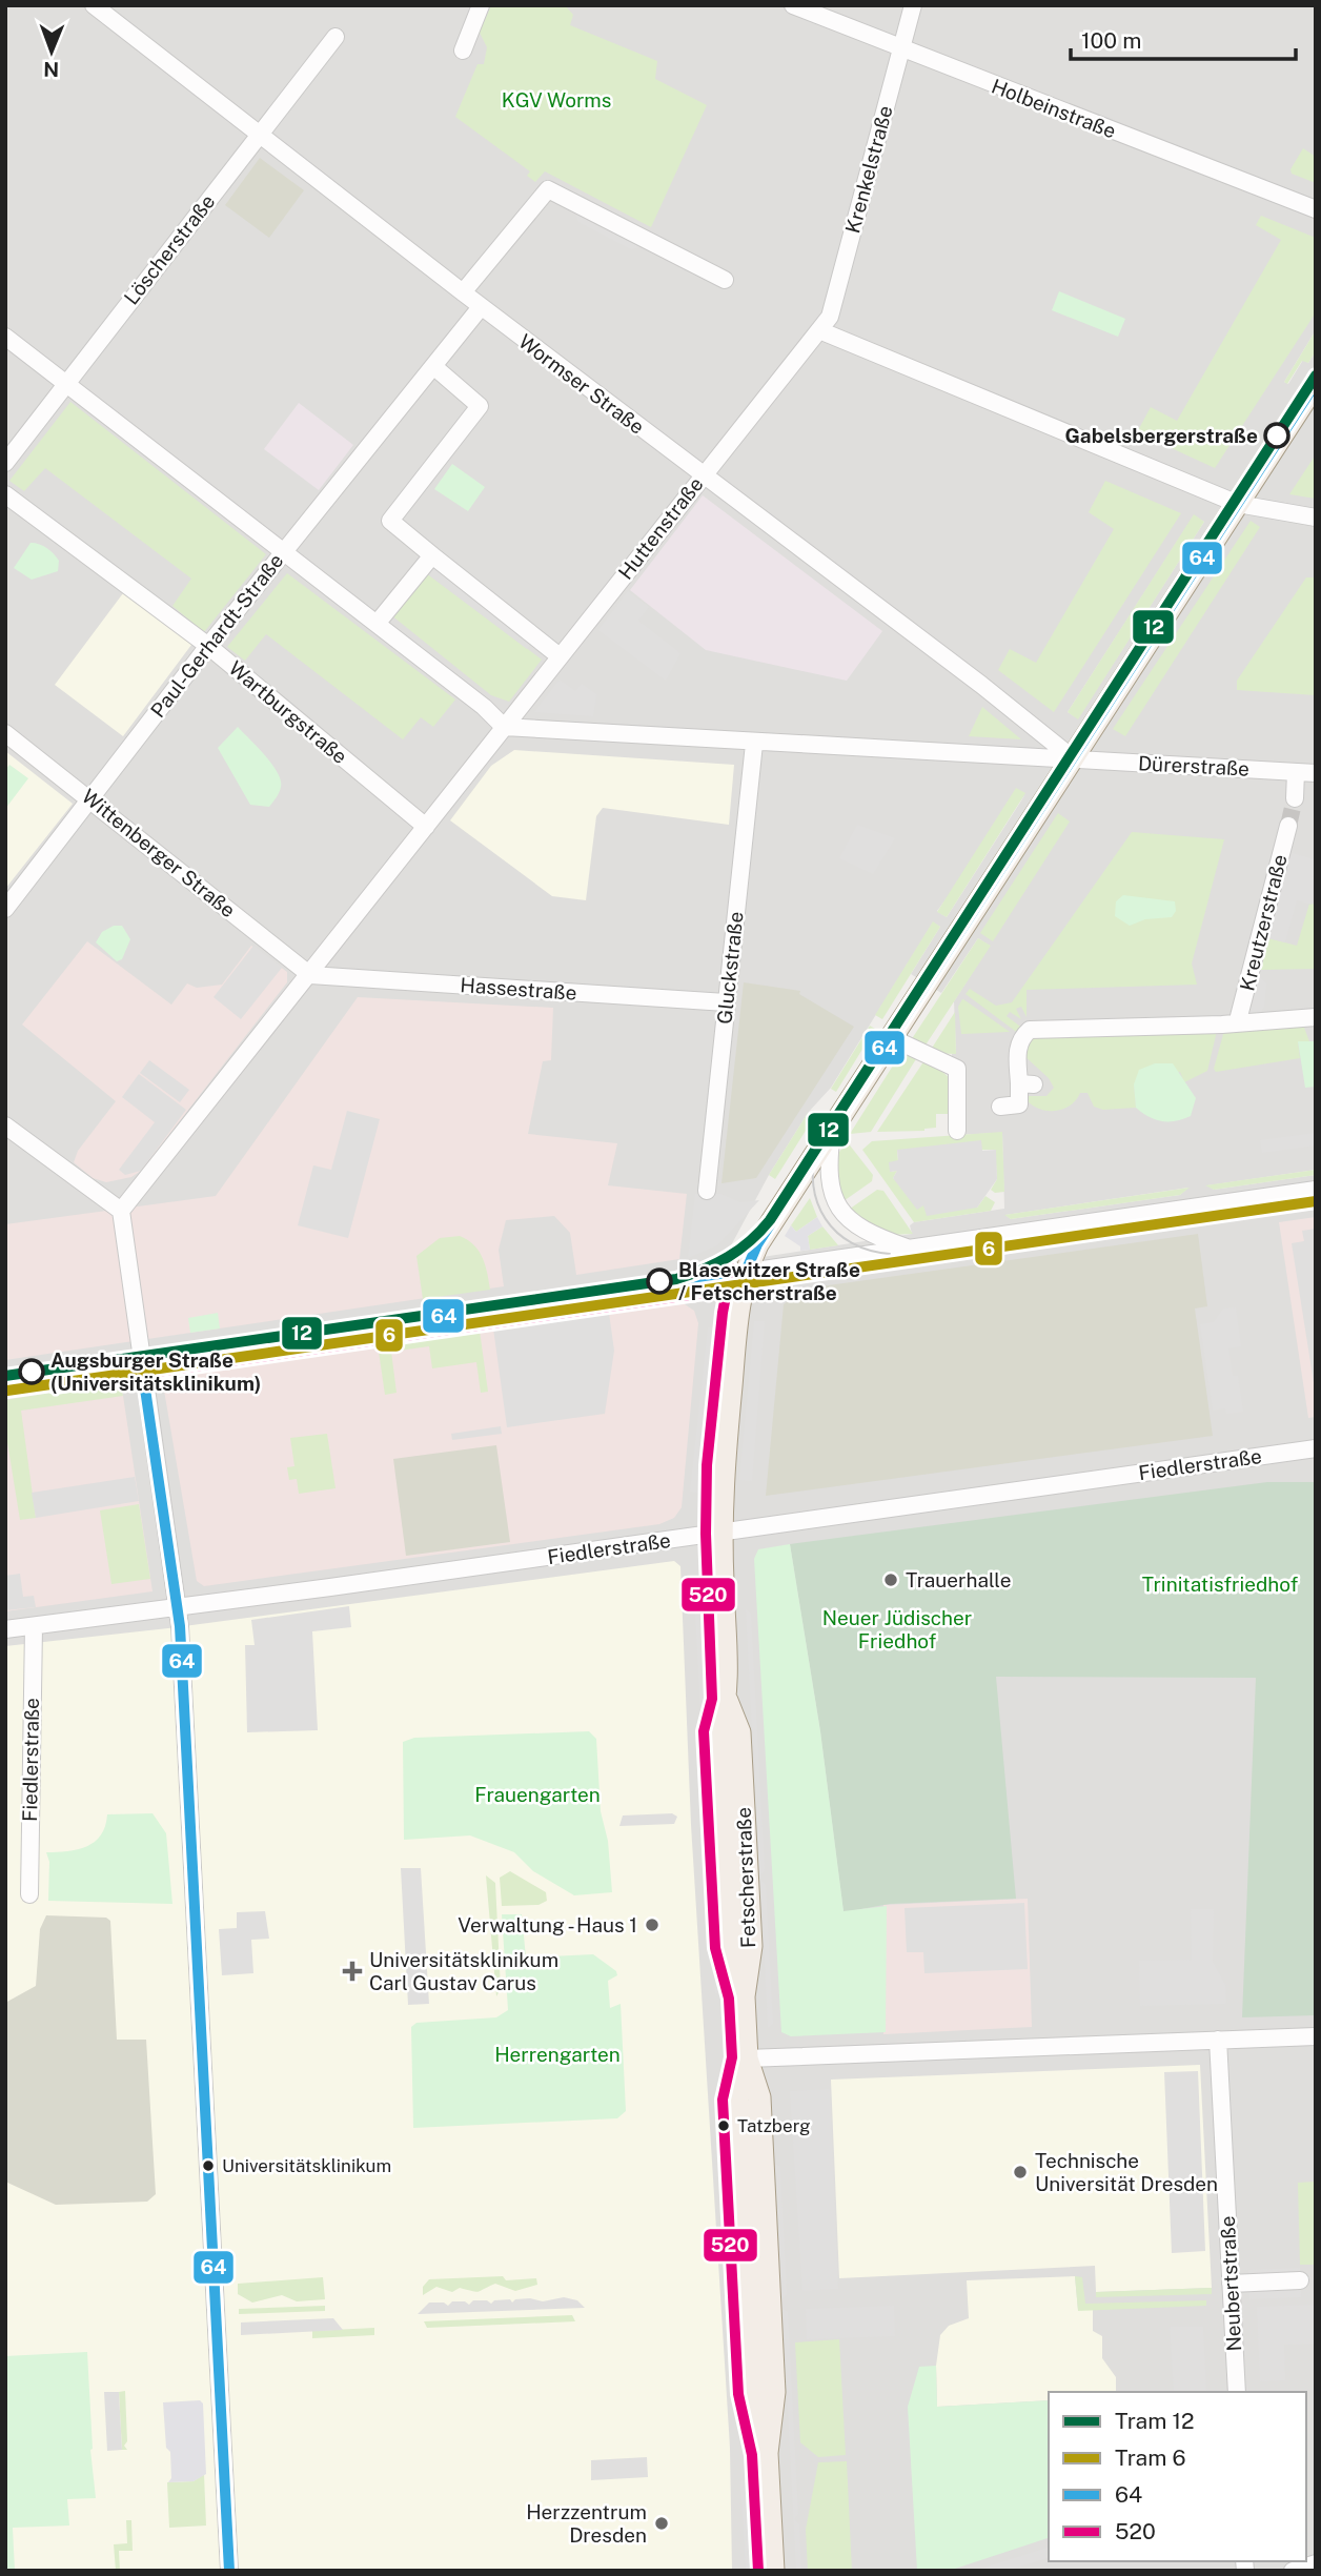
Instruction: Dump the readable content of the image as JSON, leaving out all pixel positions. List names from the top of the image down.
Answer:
{
  "streets": {
    "main road": ["Fetscherstraße"],
    "street": [
      "Holbeinstraße",
      "Krenkelstraße",
      "Löscherstraße",
      "Wormser Straße",
      "Huttenstraße",
      "Paul-Gerhardt-Straße",
      "Wartburgstraße",
      "Dürerstraße",
      "Wittenberger Straße",
      "Kreutzerstraße",
      "Gluckstraße",
      "Hassestraße",
      "Fiedlerstraße",
      "Neubertstraße"
    ]
  },
  "crossings": [
    ["Holbeinstraße", "Krenkelstraße"],
    ["Krenkelstraße", "Huttenstraße"],
    ["Löscherstraße", "Wormser Straße"],
    ["Wormser Straße", "Huttenstraße"],
    ["Wormser Straße", "Paul-Gerhardt-Straße"],
    ["Wormser Straße", "Dürerstraße"],
    ["Huttenstraße", "Wartburgstraße"],
    ["Huttenstraße", "Dürerstraße"],
    ["Huttenstraße", "Wittenberger Straße"],
    ["Huttenstraße", "Hassestraße"],
    ["Paul-Gerhardt-Straße", "Wartburgstraße"],
    ["Paul-Gerhardt-Straße", "Wittenberger Straße"],
    ["Dürerstraße", "Gluckstraße"],
    ["Wittenberger Straße", "Hassestraße"],
    ["Gluckstraße", "Hassestraße"],
    ["Fiedlerstraße", "Fetscherstraße"]
  ],
  "parks": [
    "KGV Worms",
    "Trinitatisfriedhof",
    "Neuer Jüdischer Friedhof",
    "Frauengarten",
    "Herrengarten"
  ],
  "places": {
    "other": [
      "Gabelsbergerstraße",
      "Blasewitzer Straße / Fetscherstraße",
      "Augsburger Straße (Universitätsklinikum)",
      "Trauerhalle",
      "Verwaltung - Haus 1",
      "Tatzberg",
      "Universitätsklinikum",
      "Technische Universität Dresden",
      "Herzzentrum Dresden"
    ],
    "health": ["Universitätsklinikum Carl Gustav Carus"]
  },
  "lines": [
    "tram line 12",
    "transit line 64",
    "tram line 6",
    "transit line 520"
  ],
  "legend": [
    "Tram 12",
    "Tram 6",
    "64",
    "520"
  ],
  "scale_bar": "100 m",
  "north": "bottom"
}
